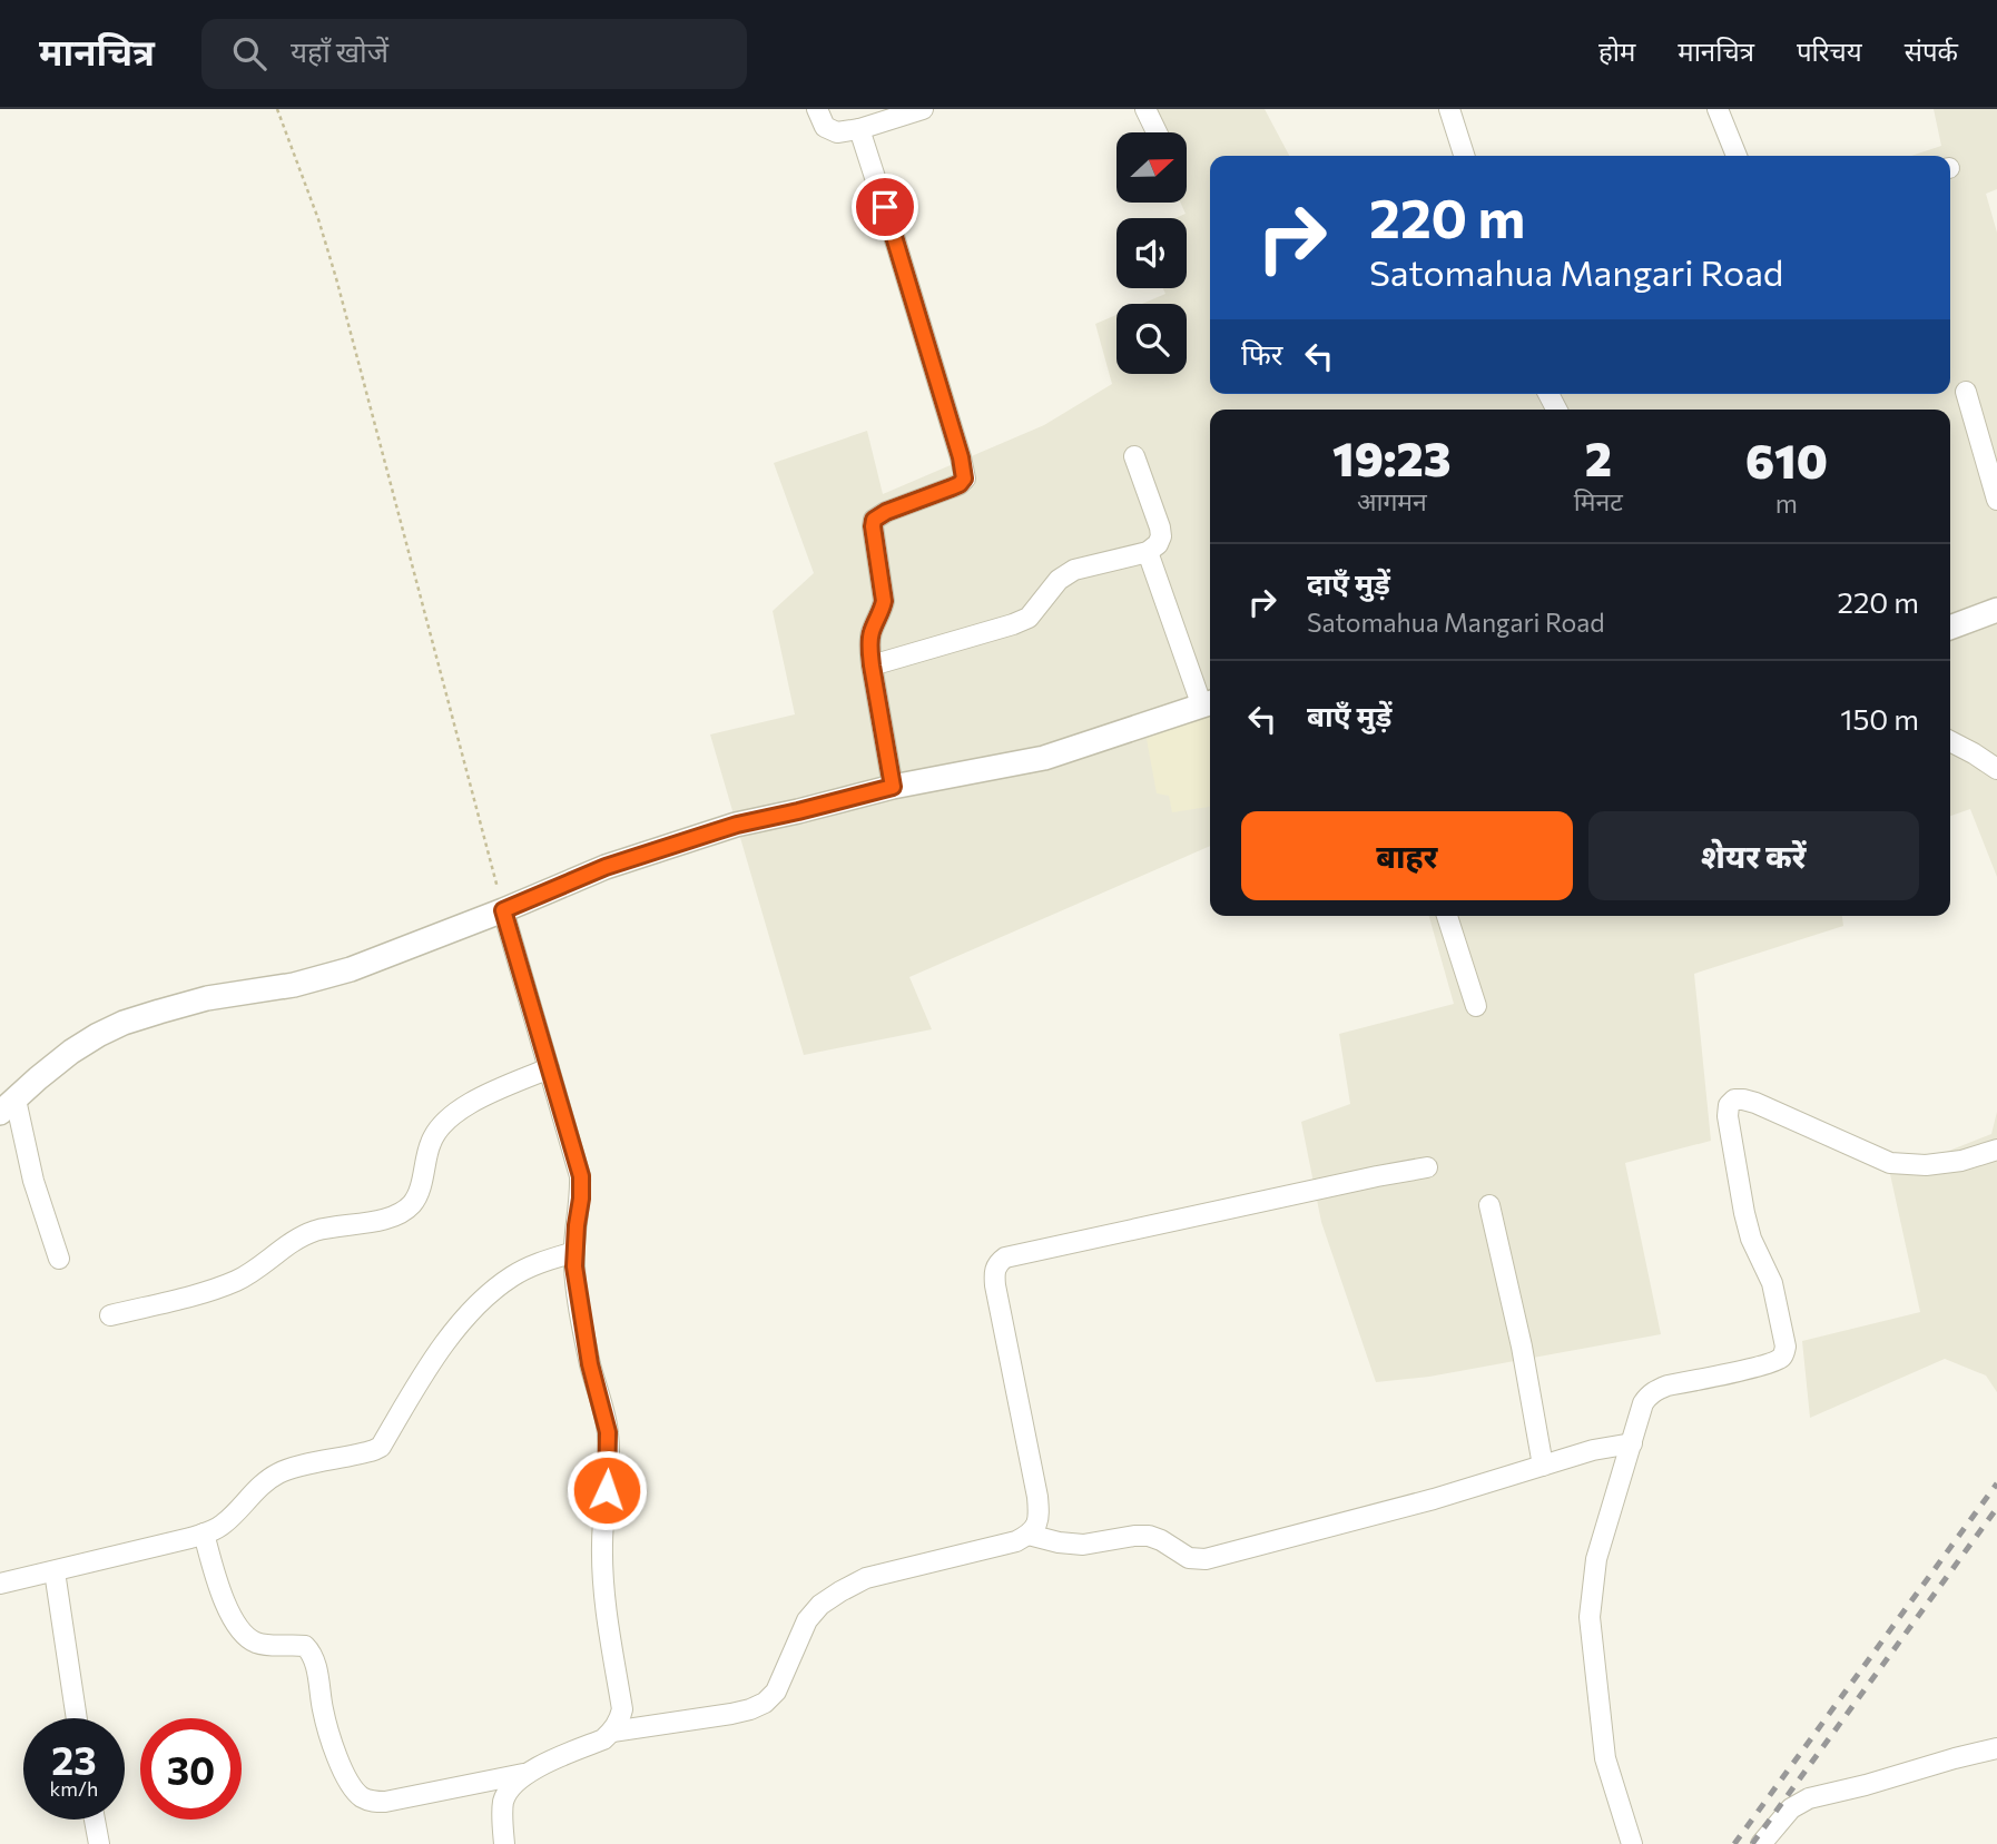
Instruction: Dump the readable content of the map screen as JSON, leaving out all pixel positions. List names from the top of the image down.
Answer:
{
  "north": "right",
  "page": {
    "header": "मानचित्र",
    "search": "यहाँ खोजें",
    "nav": [
      "होम",
      "मानचित्र",
      "परिचय",
      "संपर्क"
    ],
    "turn": ["220 m", "Satomahua Mangari Road"],
    "then": "फिर",
    "eta": [
      "19:23",
      "आगमन",
      "2",
      "मिनट",
      "610",
      "m"
    ],
    "list": [
      {
        "name": "दाएँ मुड़ें",
        "note": "Satomahua Mangari Road",
        "value": "220 m"
      },
      {
        "name": "बाएँ मुड़ें",
        "value": "150 m"
      }
    ],
    "buttons": ["बाहर", "शेयर करें"],
    "speed": "23 km/h",
    "limit": "30"
  }
}
